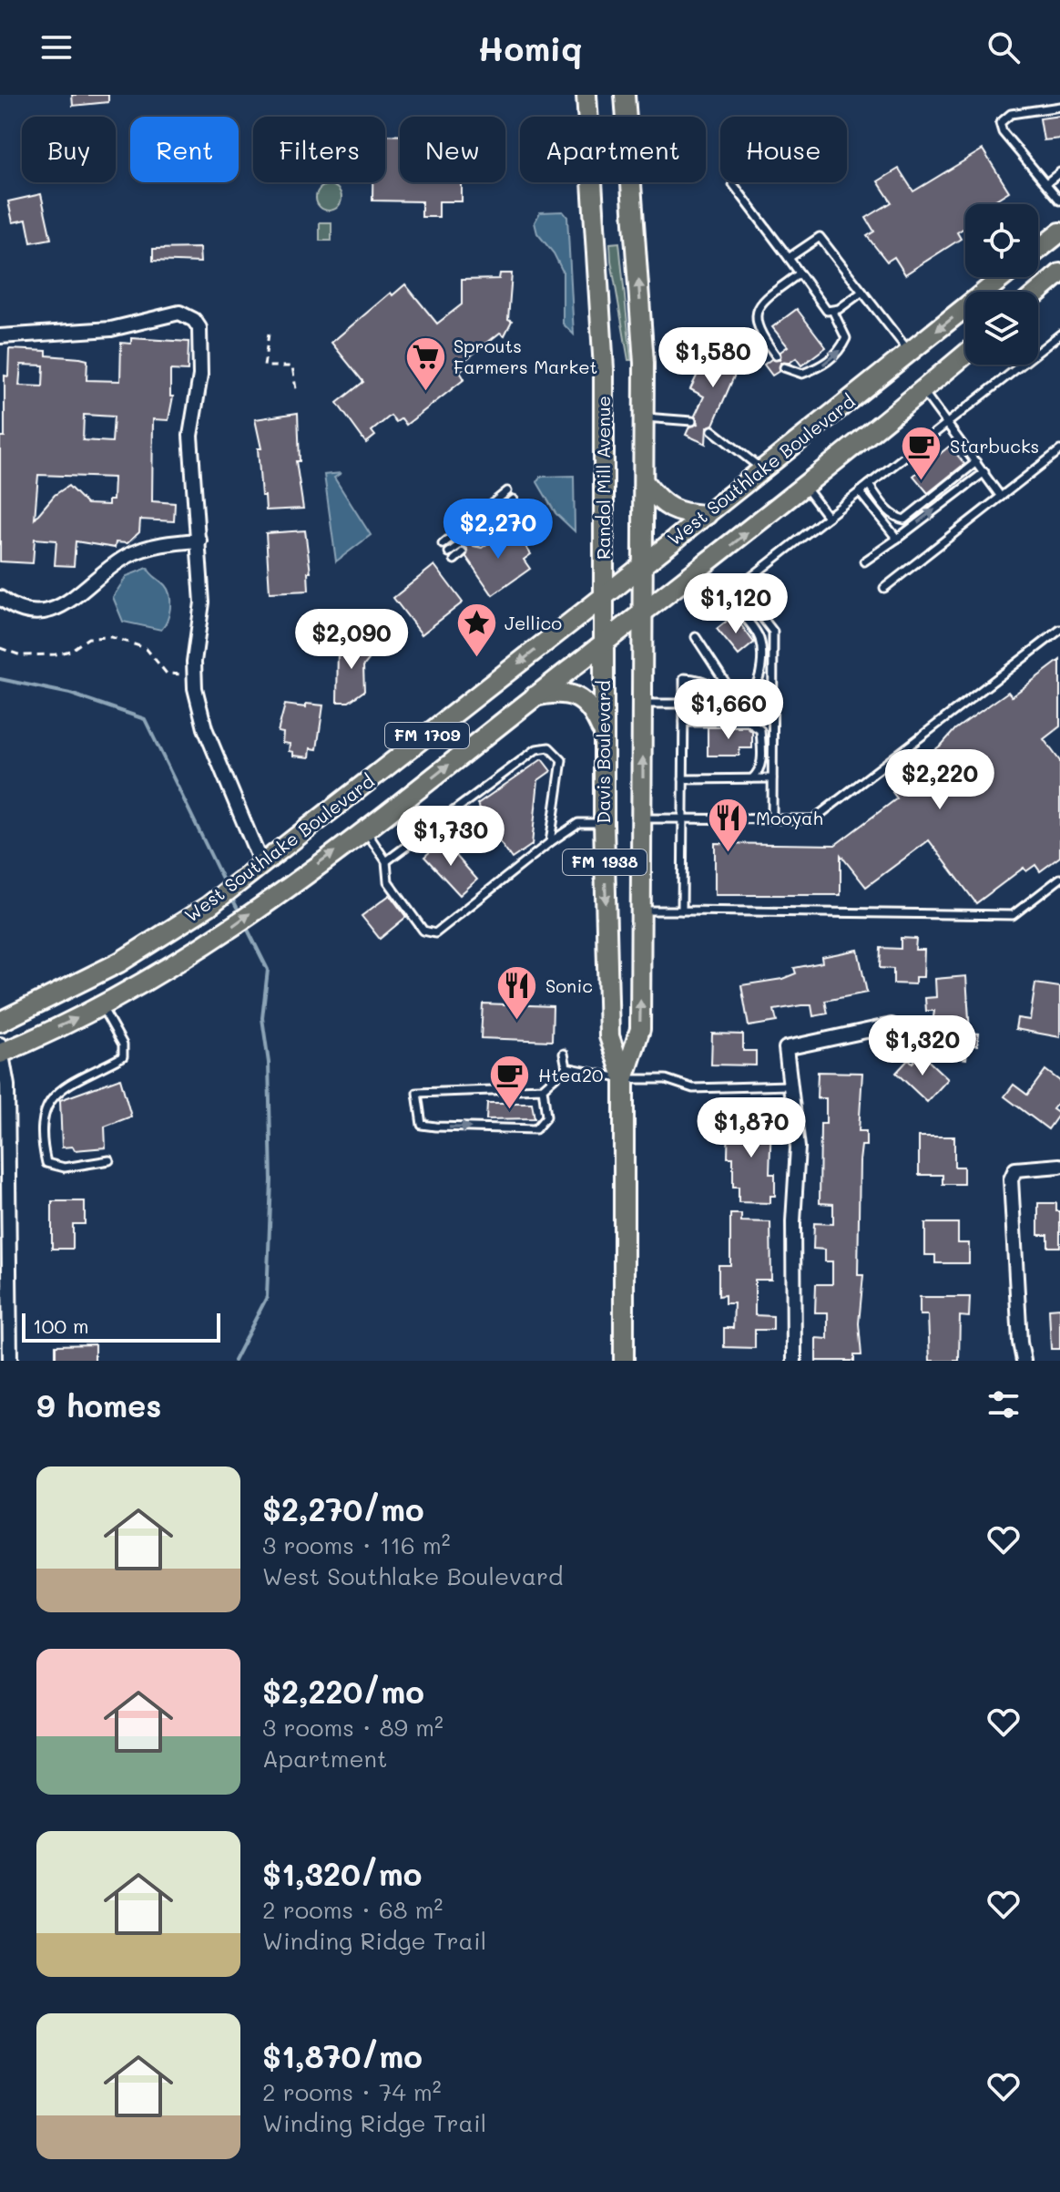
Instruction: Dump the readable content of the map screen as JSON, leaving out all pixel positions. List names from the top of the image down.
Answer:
{
  "streets": {
    "main road": [
      "West Southlake Boulevard",
      "Randol Mill Avenue",
      "FM 1709",
      "Davis Boulevard",
      "FM 1938"
    ]
  },
  "crossings": [
    ["West Southlake Boulevard", "Randol Mill Avenue"],
    ["West Southlake Boulevard", "Davis Boulevard"],
    ["West Southlake Boulevard", "FM 1938"],
    ["Randol Mill Avenue", "Davis Boulevard"],
    ["Davis Boulevard", "FM 1938"]
  ],
  "places": {
    "supermarket": ["Sprouts Farmers Market"],
    "cafe": ["Starbucks", "Htea20"],
    "place": ["Jellico"],
    "restaurant": ["Mooyah", "Sonic"]
  },
  "scale_bar": "100 m",
  "page": {
    "header": "Homiq",
    "chip": [
      "Buy",
      "Rent",
      "Filters",
      "New",
      "Apartment",
      "House"
    ],
    "price": [
      "$1,580",
      "$2,270",
      "$1,120",
      "$2,090",
      "$1,660",
      "$2,220",
      "$1,730",
      "$1,320",
      "$1,870"
    ],
    "scale": "100 m",
    "heading": "9 homes",
    "list": [
      {
        "name": "$2,270/mo",
        "note": "3 rooms · 116 m² · West Southlake Boulevard"
      },
      {
        "name": "$2,220/mo",
        "note": "3 rooms · 89 m² · Apartment"
      },
      {
        "name": "$1,320/mo",
        "note": "2 rooms · 68 m² · Winding Ridge Trail"
      },
      {
        "name": "$1,870/mo",
        "note": "2 rooms · 74 m² · Winding Ridge Trail"
      }
    ]
  }
}
